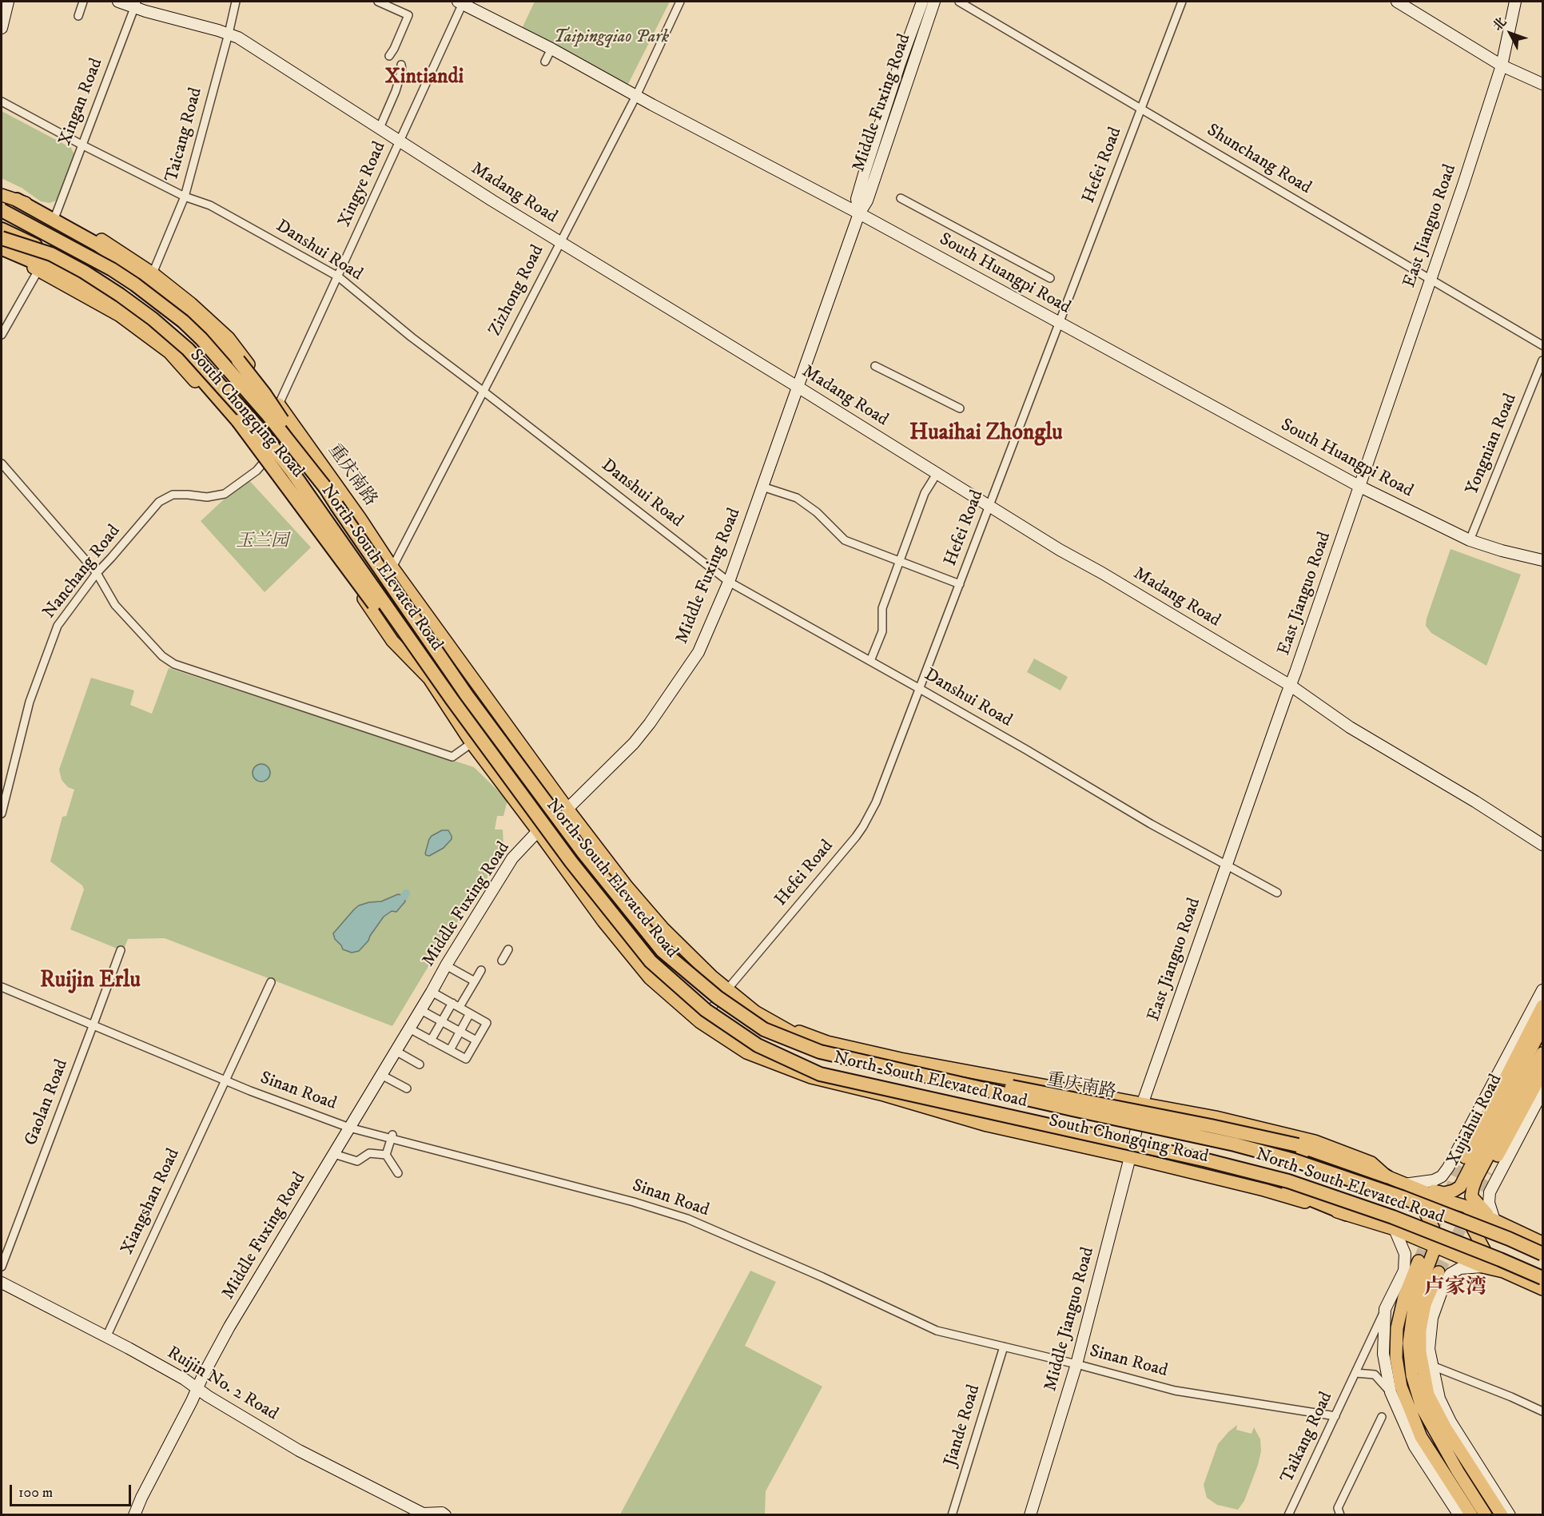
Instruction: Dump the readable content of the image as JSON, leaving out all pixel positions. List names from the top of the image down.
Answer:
{
  "streets": {
    "highway": ["North-South Elevated Road"],
    "main road": ["South Chongqing Road", "重庆南路", "Xujiahui Road"],
    "street": [
      "Xingan Road",
      "Middle Fuxing Road",
      "Taicang Road",
      "Shunchang Road",
      "Hefei Road",
      "Xingye Road",
      "Madang Road",
      "East Jianguo Road",
      "Danshui Road",
      "South Huangpi Road",
      "Zizhong Road",
      "Yongnian Road",
      "Nanchang Road",
      "Sinan Road",
      "Gaolan Road",
      "Xiangshan Road",
      "Middle Jianguo Road",
      "Ruijin No. 2 Road",
      "Jiande Road",
      "Taikang Road"
    ]
  },
  "crossings": [
    ["Xingan Road", "Madang Road"],
    ["Xingan Road", "Danshui Road"],
    ["Xingan Road", "重庆南路"],
    ["Middle Fuxing Road", "Madang Road"],
    ["Middle Fuxing Road", "Danshui Road"],
    ["Middle Fuxing Road", "South Huangpi Road"],
    ["Middle Fuxing Road", "South Chongqing Road"],
    ["Middle Fuxing Road", "重庆南路"],
    ["Middle Fuxing Road", "Sinan Road"],
    ["Middle Fuxing Road", "Ruijin No. 2 Road"],
    ["Taicang Road", "Madang Road"],
    ["Taicang Road", "Danshui Road"],
    ["Taicang Road", "重庆南路"],
    ["Shunchang Road", "Hefei Road"],
    ["Shunchang Road", "East Jianguo Road"],
    ["Hefei Road", "Madang Road"],
    ["Hefei Road", "Danshui Road"],
    ["Hefei Road", "South Huangpi Road"],
    ["Hefei Road", "South Chongqing Road"],
    ["Xingye Road", "Madang Road"],
    ["Xingye Road", "Danshui Road"],
    ["Xingye Road", "South Huangpi Road"],
    ["Xingye Road", "South Chongqing Road"],
    ["Xingye Road", "重庆南路"],
    ["Xingye Road", "Nanchang Road"],
    ["Madang Road", "East Jianguo Road"],
    ["Madang Road", "Zizhong Road"],
    ["East Jianguo Road", "Danshui Road"],
    ["East Jianguo Road", "South Huangpi Road"],
    ["East Jianguo Road", "South Chongqing Road"],
    ["East Jianguo Road", "重庆南路"],
    ["East Jianguo Road", "Middle Jianguo Road"],
    ["Danshui Road", "Zizhong Road"],
    ["South Huangpi Road", "Zizhong Road"],
    ["South Huangpi Road", "Yongnian Road"],
    ["Zizhong Road", "重庆南路"],
    ["South Chongqing Road", "重庆南路"],
    ["South Chongqing Road", "North-South Elevated Road"],
    ["South Chongqing Road", "Nanchang Road"],
    ["South Chongqing Road", "Xujiahui Road"],
    ["South Chongqing Road", "Middle Jianguo Road"],
    ["Sinan Road", "Gaolan Road"],
    ["Sinan Road", "Xiangshan Road"],
    ["Sinan Road", "Middle Jianguo Road"],
    ["Sinan Road", "Jiande Road"],
    ["Sinan Road", "Taikang Road"],
    ["Xiangshan Road", "Ruijin No. 2 Road"]
  ],
  "districts": [
    "Xintiandi",
    "Huaihai Zhonglu",
    "Ruijin Erlu",
    "卢家湾"
  ],
  "parks": ["Taipingqiao Park", "玉兰园"],
  "scale_bar": "100 m",
  "north": "top left"
}
